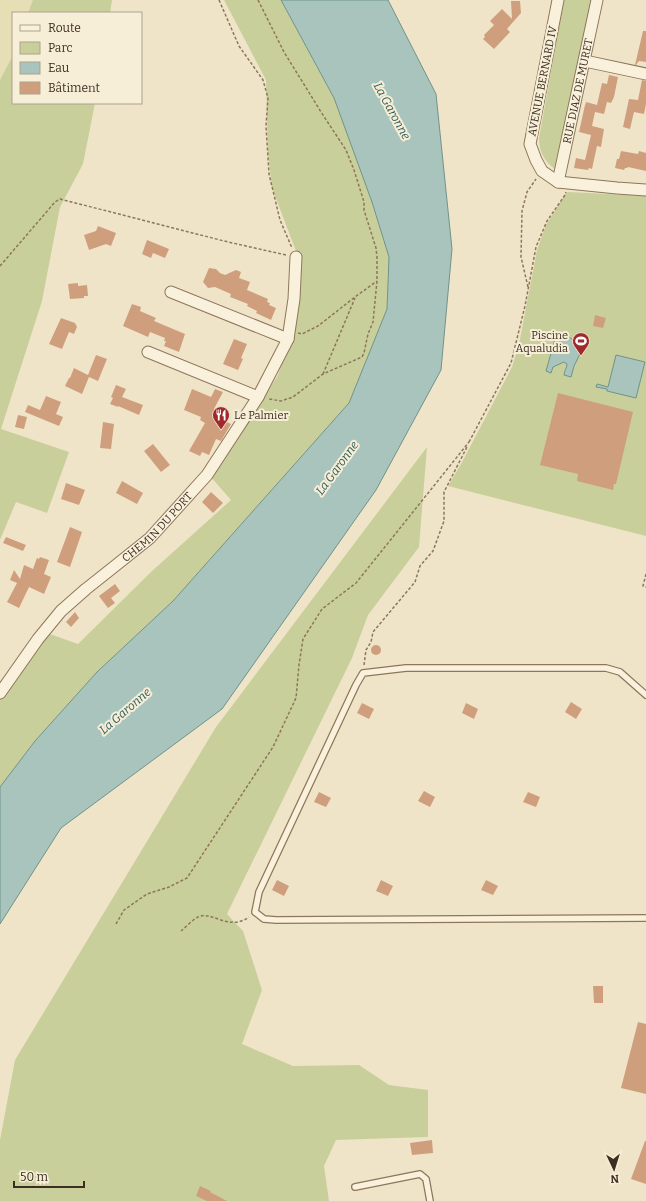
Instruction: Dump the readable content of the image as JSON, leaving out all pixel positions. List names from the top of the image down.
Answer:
{
  "streets": {
    "street": ["AVENUE BERNARD IV", "RUE DIAZ DE MURET", "CHEMIN DU PORT"]
  },
  "crossings": [
    ["AVENUE BERNARD IV", "RUE DIAZ DE MURET"]
  ],
  "water": ["La Garonne"],
  "places": {
    "sports": ["Piscine Aqualudia"],
    "restaurant": ["Le Palmier"]
  },
  "legend": [
    "Route",
    "Parc",
    "Eau",
    "Bâtiment"
  ],
  "scale_bar": "50 m",
  "north": "bottom"
}
